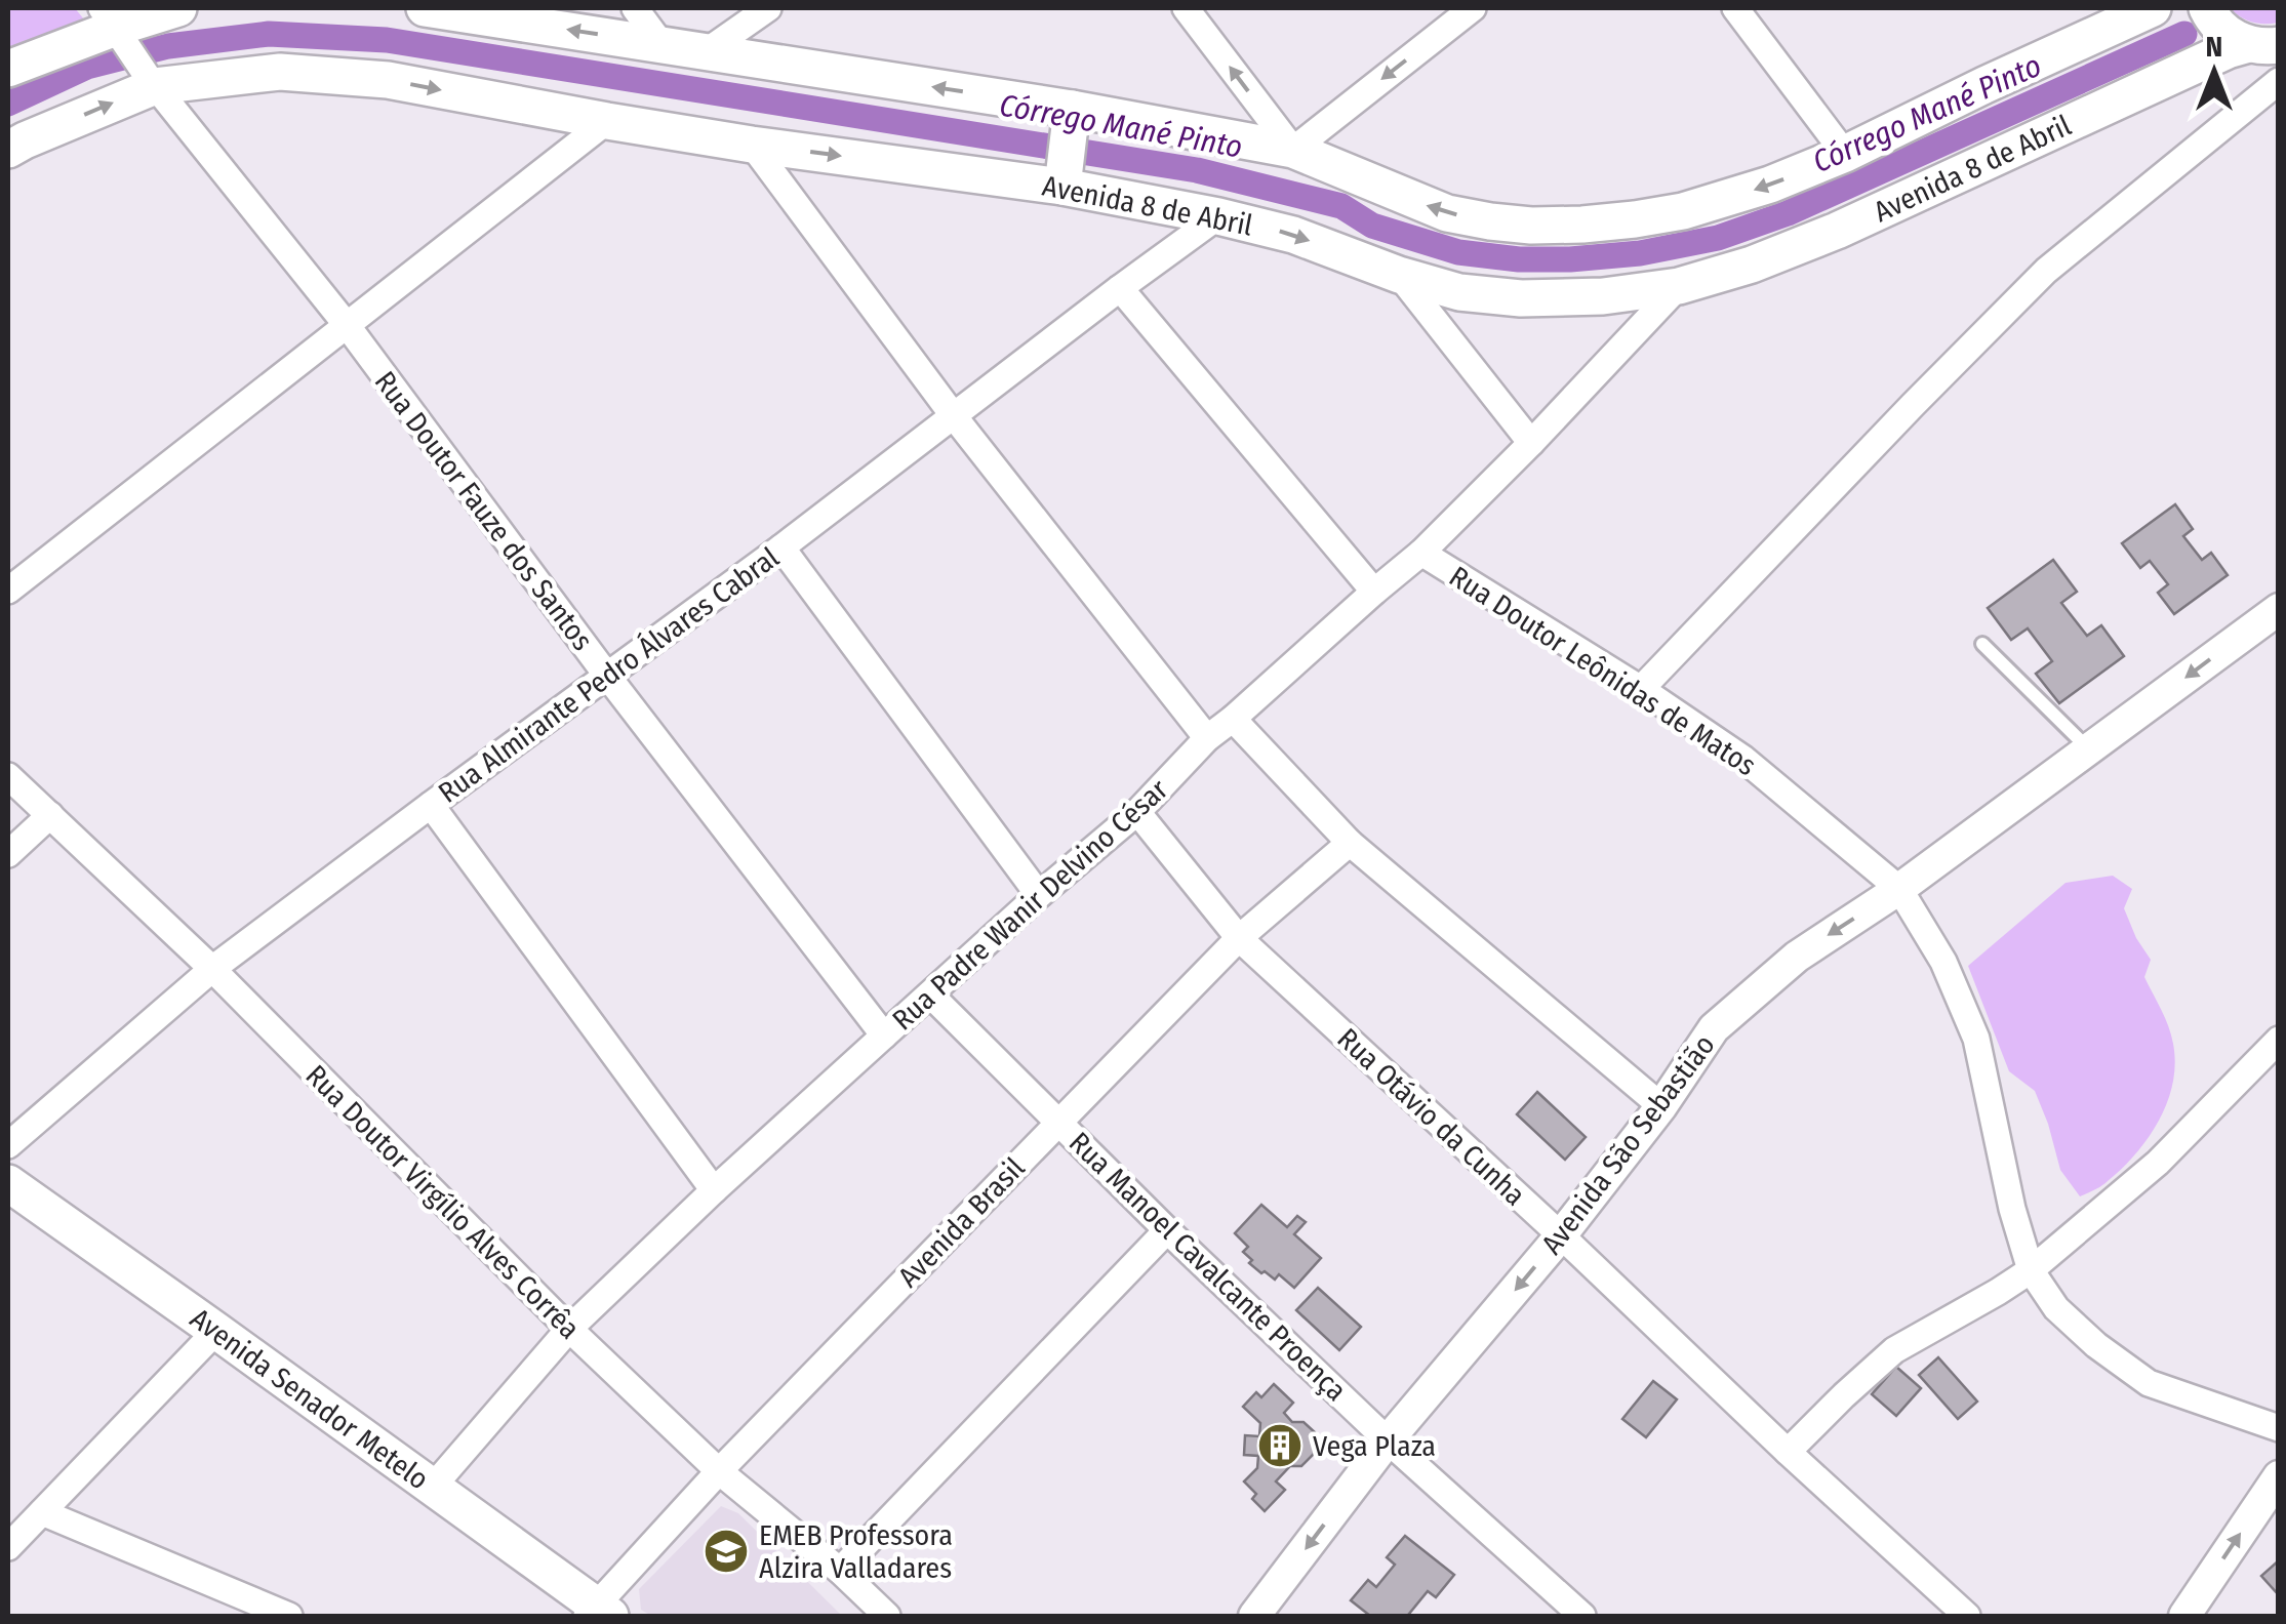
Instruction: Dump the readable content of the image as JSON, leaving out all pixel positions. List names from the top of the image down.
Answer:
{
  "streets": {
    "main road": ["Avenida 8 de Abril", "Avenida Senador Metelo"],
    "street": [
      "Rua Doutor Fauze dos Santos",
      "Rua Doutor Leônidas de Matos",
      "Rua Almirante Pedro Álvares Cabral",
      "Rua Padre Wanir Delvino César",
      "Rua Otávio da Cunha",
      "Avenida São Sebastião",
      "Rua Doutor Virgílio Alves Corrêa",
      "Avenida Brasil",
      "Rua Manoel Cavalcante Proença"
    ]
  },
  "crossings": [
    ["Avenida 8 de Abril", "Rua Doutor Fauze dos Santos"],
    ["Avenida 8 de Abril", "Rua Almirante Pedro Álvares Cabral"],
    ["Avenida 8 de Abril", "Rua Padre Wanir Delvino César"],
    ["Rua Doutor Fauze dos Santos", "Rua Almirante Pedro Álvares Cabral"],
    ["Rua Doutor Fauze dos Santos", "Rua Padre Wanir Delvino César"],
    ["Rua Doutor Leônidas de Matos", "Rua Padre Wanir Delvino César"],
    ["Rua Doutor Leônidas de Matos", "Avenida São Sebastião"],
    ["Rua Almirante Pedro Álvares Cabral", "Rua Doutor Virgílio Alves Corrêa"],
    ["Rua Padre Wanir Delvino César", "Rua Otávio da Cunha"],
    ["Rua Padre Wanir Delvino César", "Rua Doutor Virgílio Alves Corrêa"],
    ["Rua Padre Wanir Delvino César", "Rua Manoel Cavalcante Proença"],
    ["Rua Padre Wanir Delvino César", "Avenida Senador Metelo"],
    ["Rua Otávio da Cunha", "Avenida São Sebastião"],
    ["Rua Otávio da Cunha", "Avenida Brasil"],
    ["Avenida São Sebastião", "Rua Manoel Cavalcante Proença"],
    ["Rua Doutor Virgílio Alves Corrêa", "Avenida Brasil"],
    ["Avenida Brasil", "Rua Manoel Cavalcante Proença"],
    ["Avenida Brasil", "Avenida Senador Metelo"]
  ],
  "one_way": ["Avenida São Sebastião"],
  "water": ["Córrego Mané Pinto"],
  "places": {
    "building": ["Vega Plaza"],
    "school or university": ["EMEB Professora Alzira Valladares"]
  },
  "north": "top"
}
